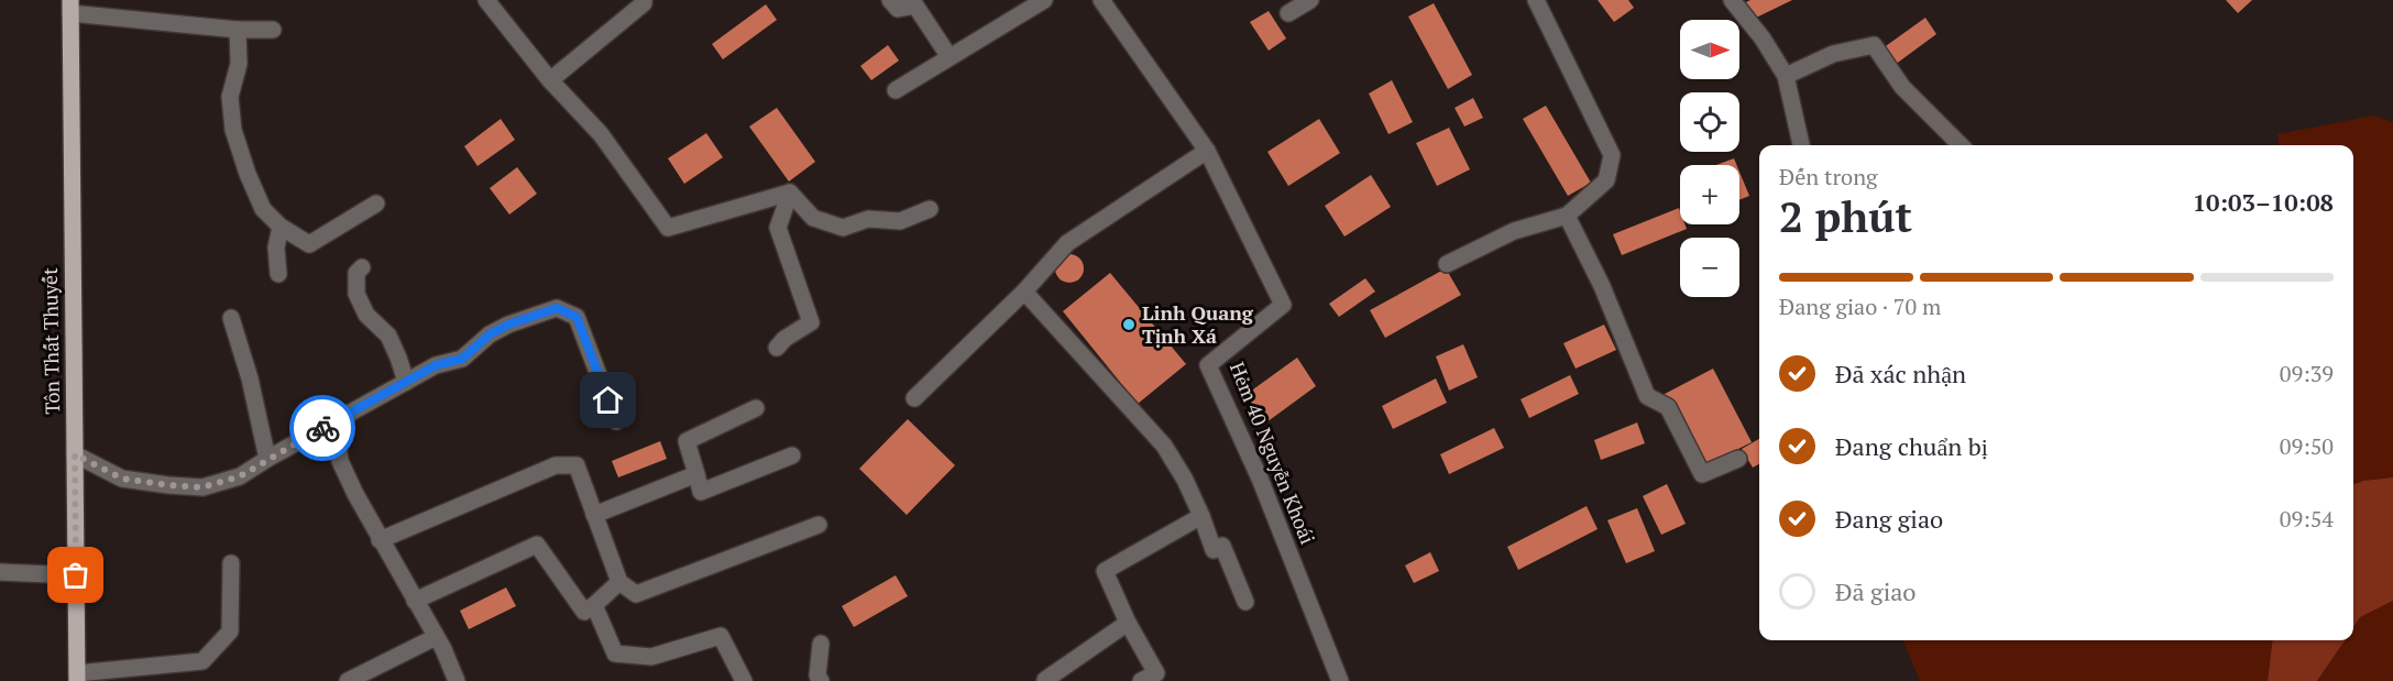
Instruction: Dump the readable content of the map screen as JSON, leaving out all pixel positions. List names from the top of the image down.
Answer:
{
  "streets": {
    "main road": ["Tôn Thất Thuyết"],
    "street": ["Hẻm 40 Nguyễn Khoái"]
  },
  "places": ["Linh Quang Tịnh Xá"],
  "north": "right",
  "page": {
    "map_buttons": ["+", "−"],
    "heading": ["2 phút", "Đến trong", "10:03–10:08"],
    "bar": "Đang giao · 70 m",
    "list": [
      ["Đã xác nhận", "09:39"],
      ["Đang chuẩn bị", "09:50"],
      ["Đang giao", "09:54"],
      "Đã giao"
    ]
  }
}
